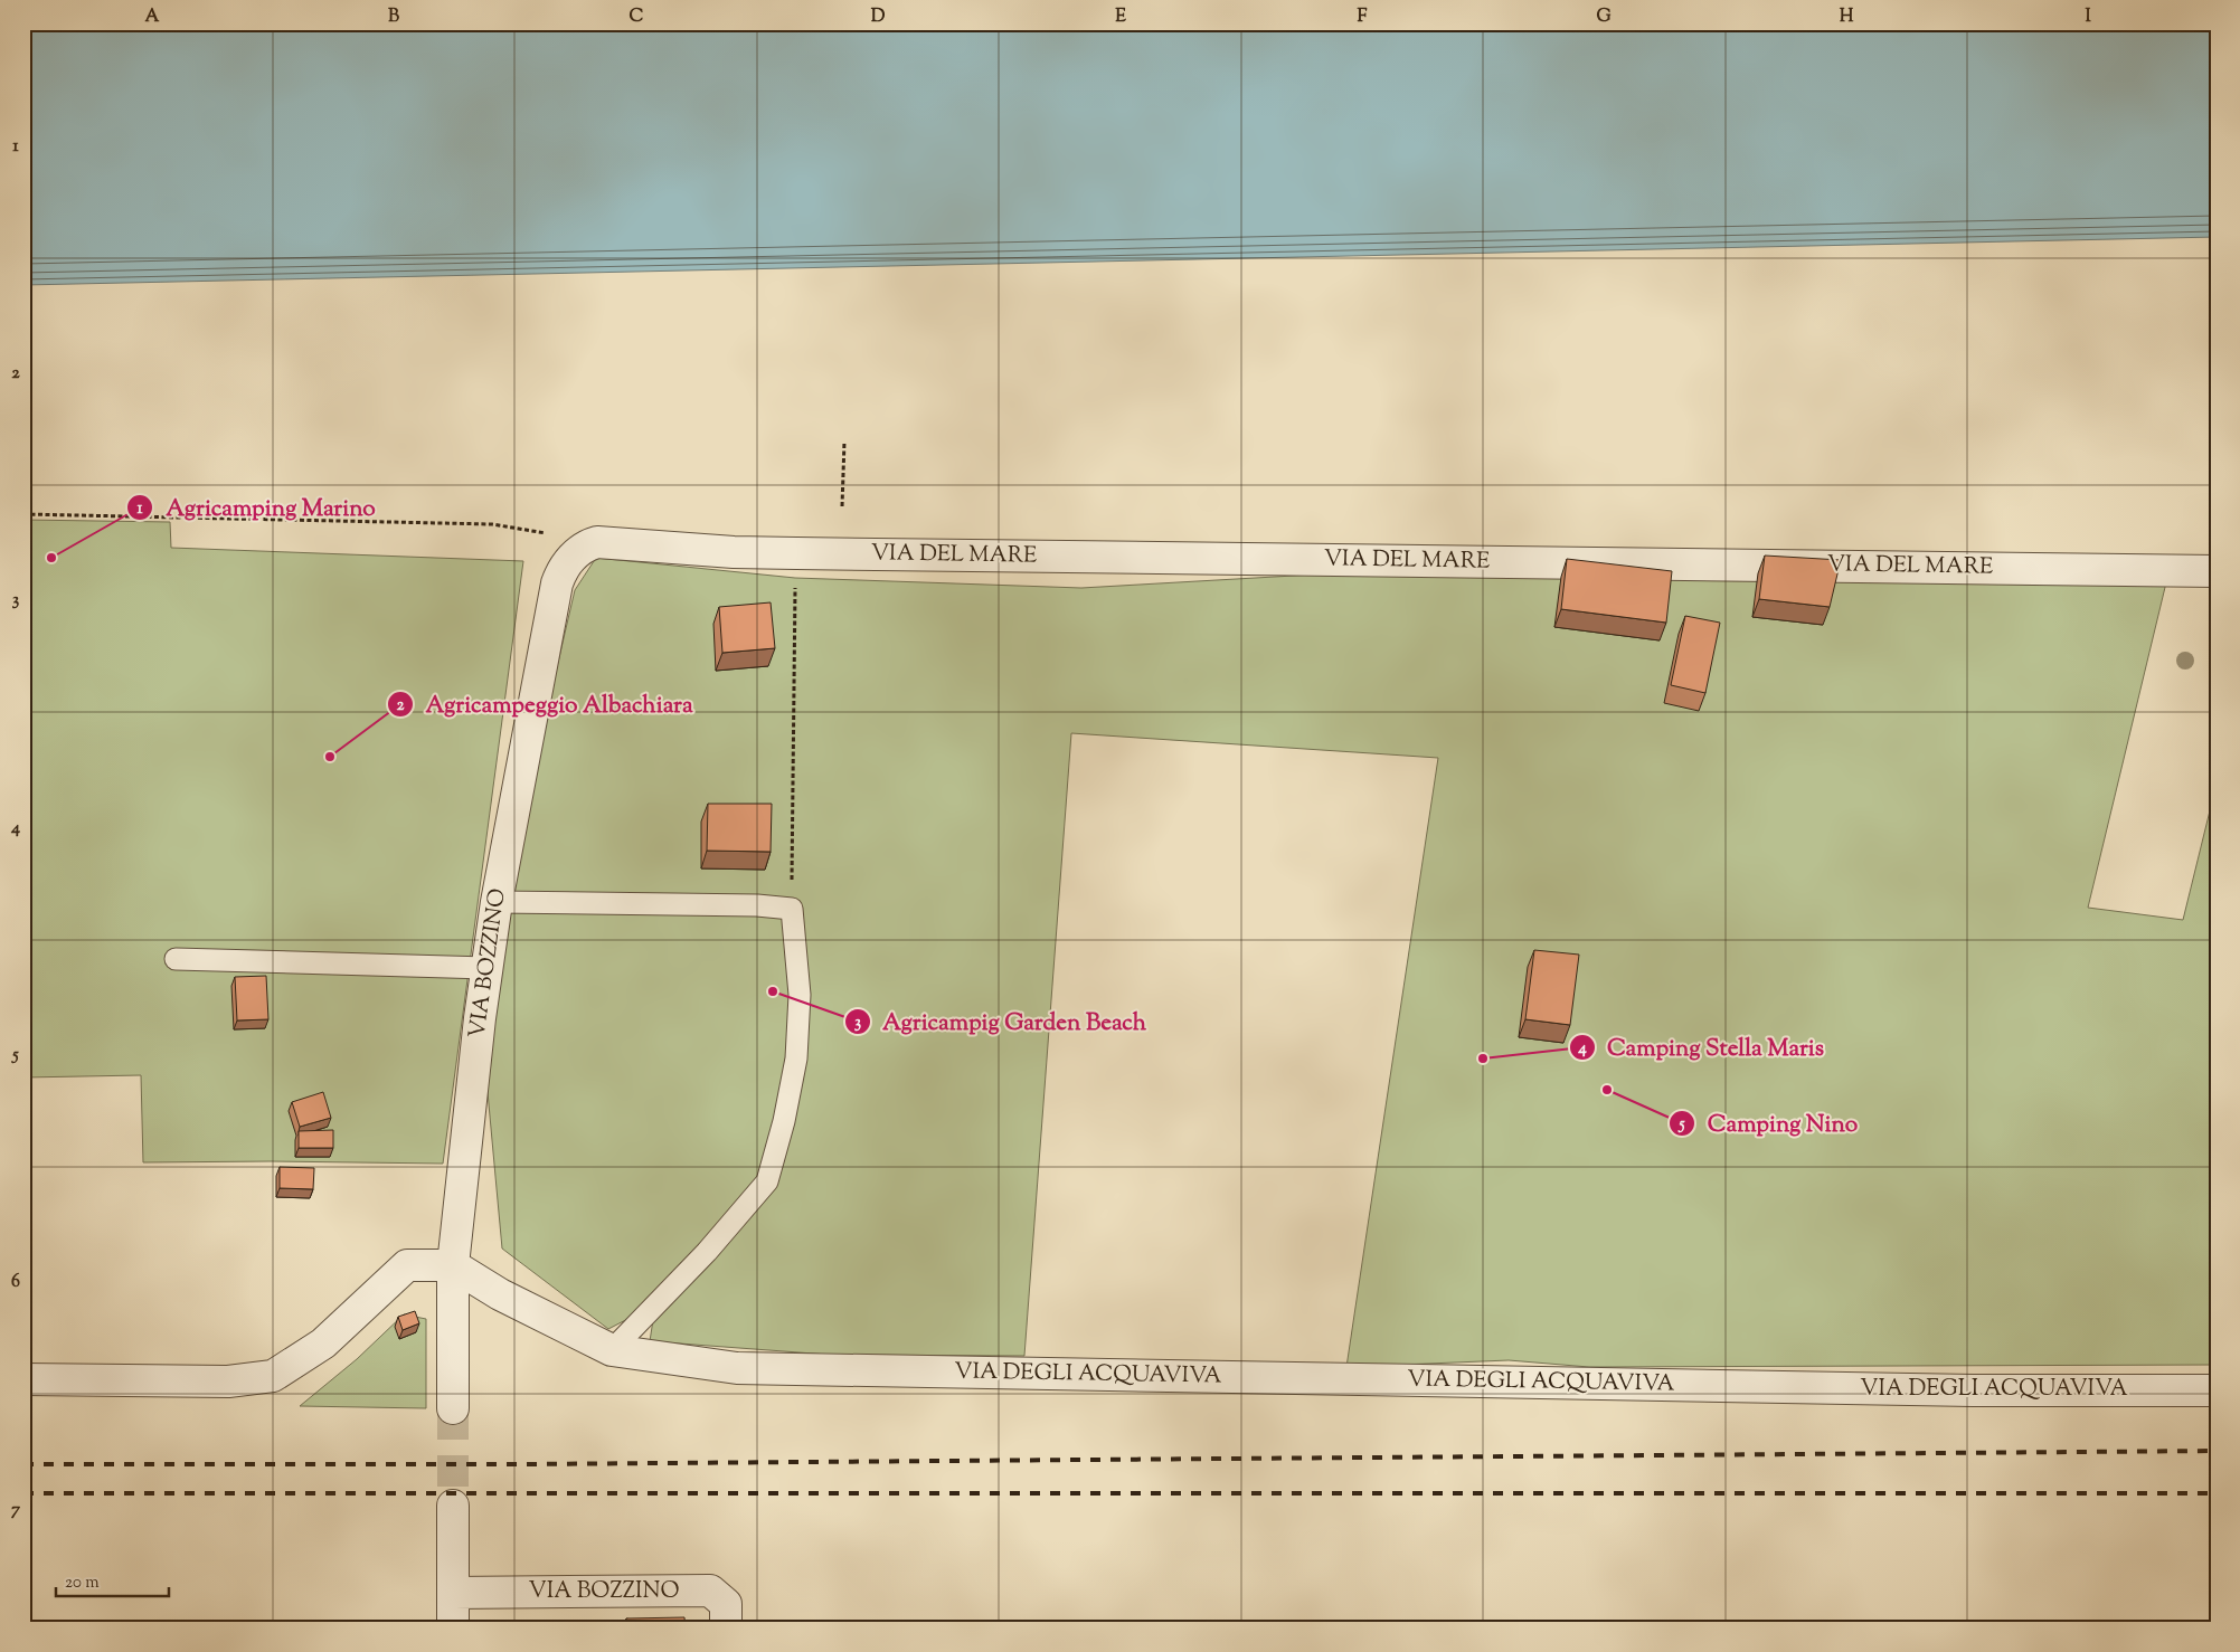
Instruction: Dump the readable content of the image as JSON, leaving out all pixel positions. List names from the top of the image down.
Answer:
{
  "streets": {
    "street": ["VIA DEL MARE", "VIA BOZZINO", "VIA DEGLI ACQUAVIVA"]
  },
  "crossings": [
    ["VIA DEL MARE", "VIA BOZZINO"],
    ["VIA BOZZINO", "VIA DEGLI ACQUAVIVA"]
  ],
  "places": [
    "Agricamping Marino",
    "Agricampeggio Albachiara",
    "Agricampig Garden Beach",
    "Camping Stella Maris",
    "Camping Nino"
  ],
  "scale_bar": "20 m",
  "grid": {
    "columns": [
      "A",
      "B",
      "C",
      "D",
      "E",
      "F",
      "G",
      "H",
      "I"
    ],
    "rows": [
      "1",
      "2",
      "3",
      "4",
      "5",
      "6",
      "7"
    ]
  }
}
